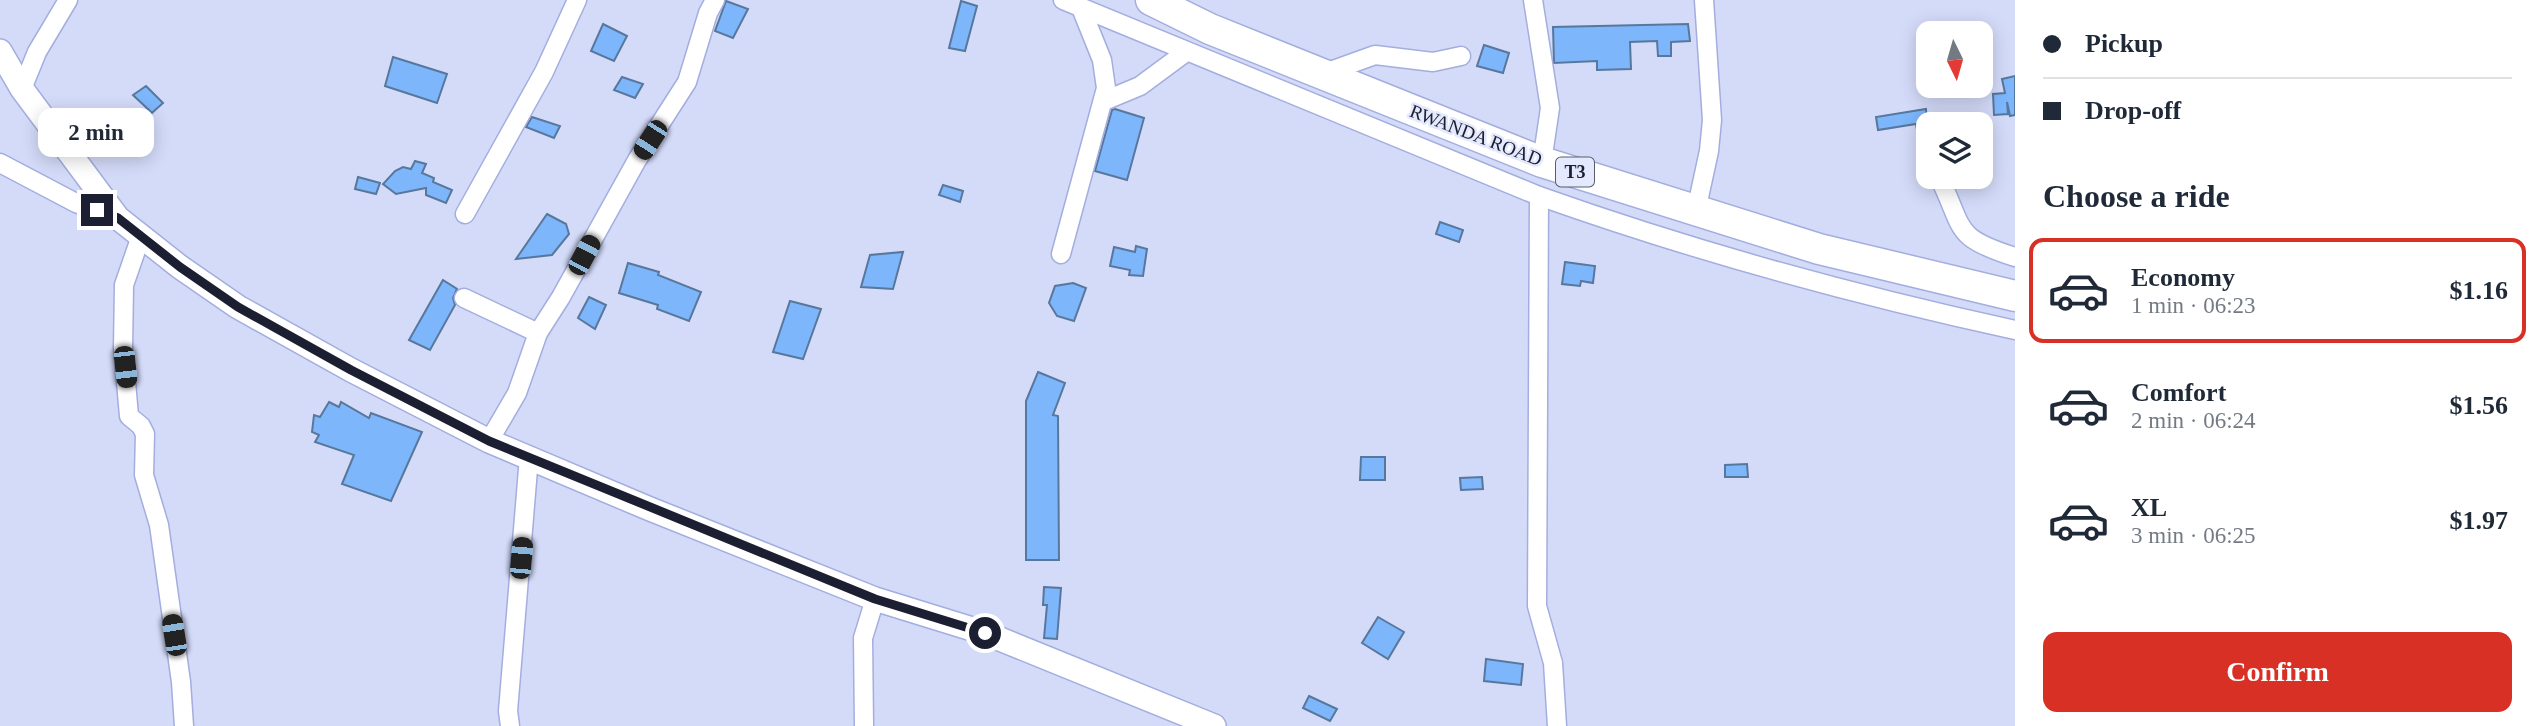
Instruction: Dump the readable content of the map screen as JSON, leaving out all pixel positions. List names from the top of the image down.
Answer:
{
  "streets": {
    "highway": ["RWANDA ROAD", "T3"]
  },
  "north": "bottom",
  "page": {
    "banner": ["Pickup", "Drop-off"],
    "bubble": "2 min",
    "heading": "Choose a ride",
    "list": [
      {
        "name": "Economy",
        "note": "1 min · 06:23",
        "value": "$1.16"
      },
      {
        "name": "Comfort",
        "note": "2 min · 06:24",
        "value": "$1.56"
      },
      {
        "name": "XL",
        "note": "3 min · 06:25",
        "value": "$1.97"
      }
    ],
    "buttons": "Confirm"
  }
}
